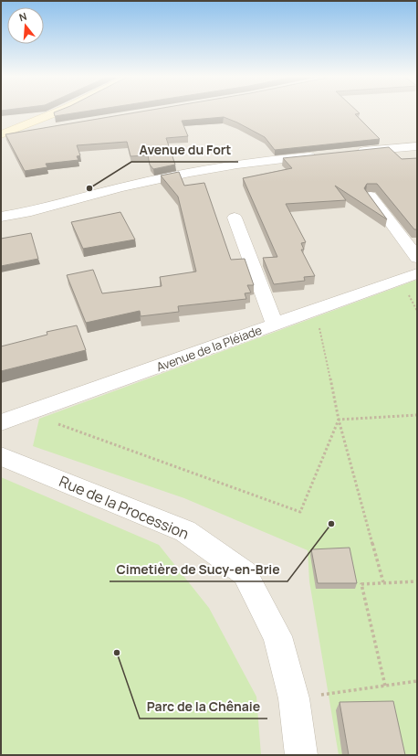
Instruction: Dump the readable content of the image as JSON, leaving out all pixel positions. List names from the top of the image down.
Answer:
{
  "streets": {
    "street": ["Avenue de la Pléiade", "Rue de la Procession"]
  },
  "places": ["Avenue du Fort", "Cimetière de Sucy-en-Brie", "Parc de la Chênaie"],
  "north": "top"
}
